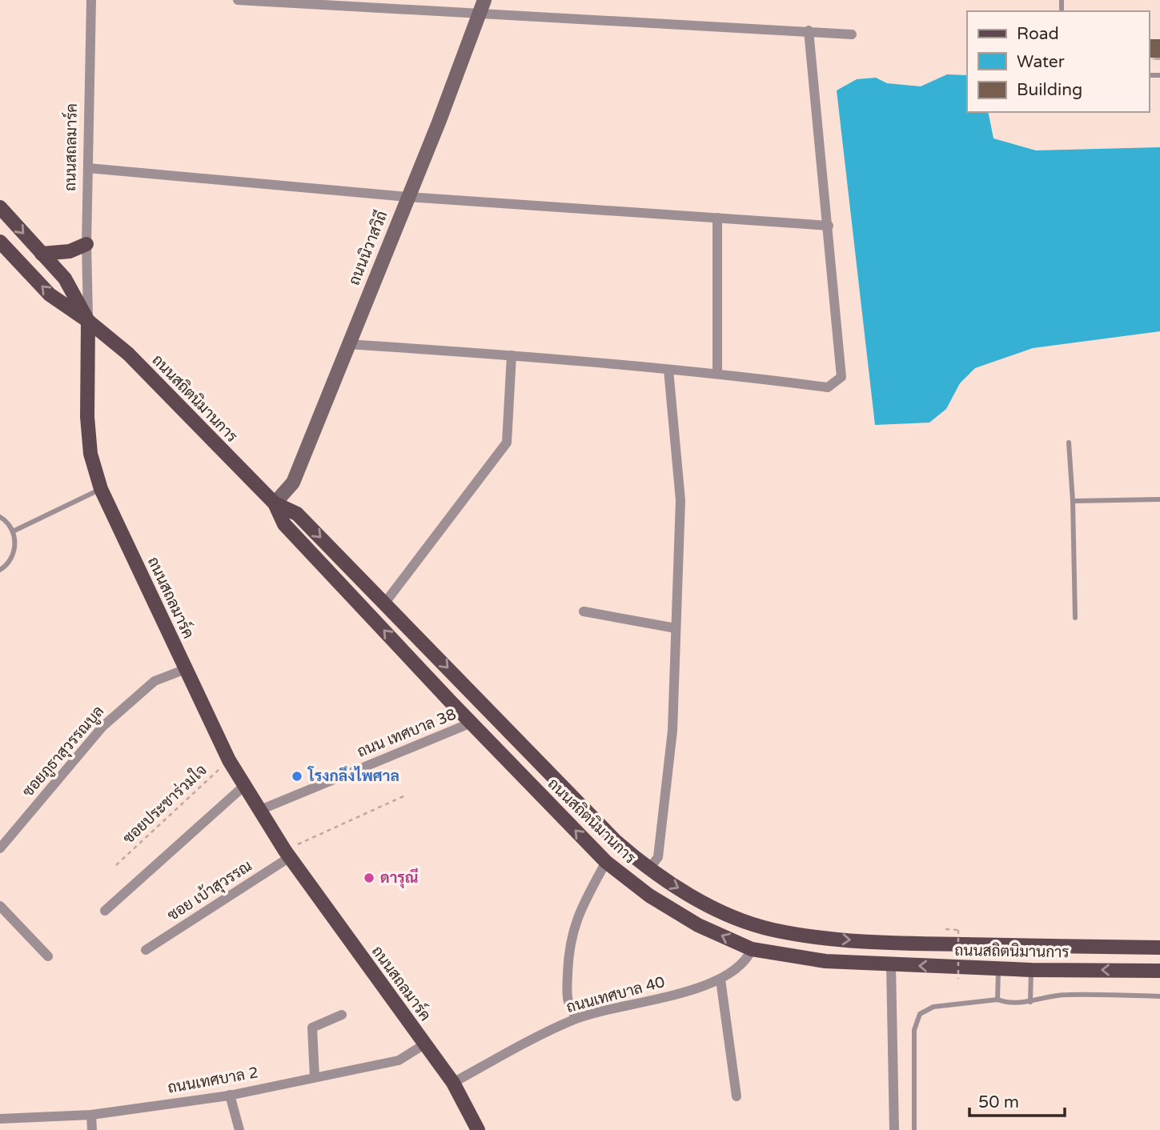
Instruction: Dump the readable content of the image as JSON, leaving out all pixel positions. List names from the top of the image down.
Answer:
{
  "streets": {
    "main road": ["ถนนสถลมาร์ค", "ถนนนิวาสวิถี", "ถนนสถิตนิมานการ"],
    "street": [
      "ถนน เทศบาล 38",
      "ซอยภูธาสุวรรณบูล",
      "ซอย เบ้าสุวรรณ",
      "ถนนเทศบาล 40",
      "ถนนเทศบาล 2"
    ],
    "path": ["ซอยประชาร่วมใจ"]
  },
  "crossings": [
    ["ถนนสถลมาร์ค", "ถนนสถิตนิมานการ"],
    ["ถนนสถลมาร์ค", "ถนน เทศบาล 38"],
    ["ถนนสถลมาร์ค", "ซอยภูธาสุวรรณบูล"],
    ["ถนนสถลมาร์ค", "ซอยประชาร่วมใจ"],
    ["ถนนสถลมาร์ค", "ซอย เบ้าสุวรรณ"],
    ["ถนนสถลมาร์ค", "ถนนเทศบาล 40"],
    ["ถนนสถลมาร์ค", "ถนนเทศบาล 2"],
    ["ถนนนิวาสวิถี", "ถนนสถิตนิมานการ"],
    ["ถนนสถิตนิมานการ", "ถนน เทศบาล 38"],
    ["ถนนสถิตนิมานการ", "ถนนเทศบาล 40"]
  ],
  "places": ["โรงกลึงไพศาล", "ดารุณี"],
  "legend": ["Road", "Water", "Building"],
  "scale_bar": "50 m"
}
